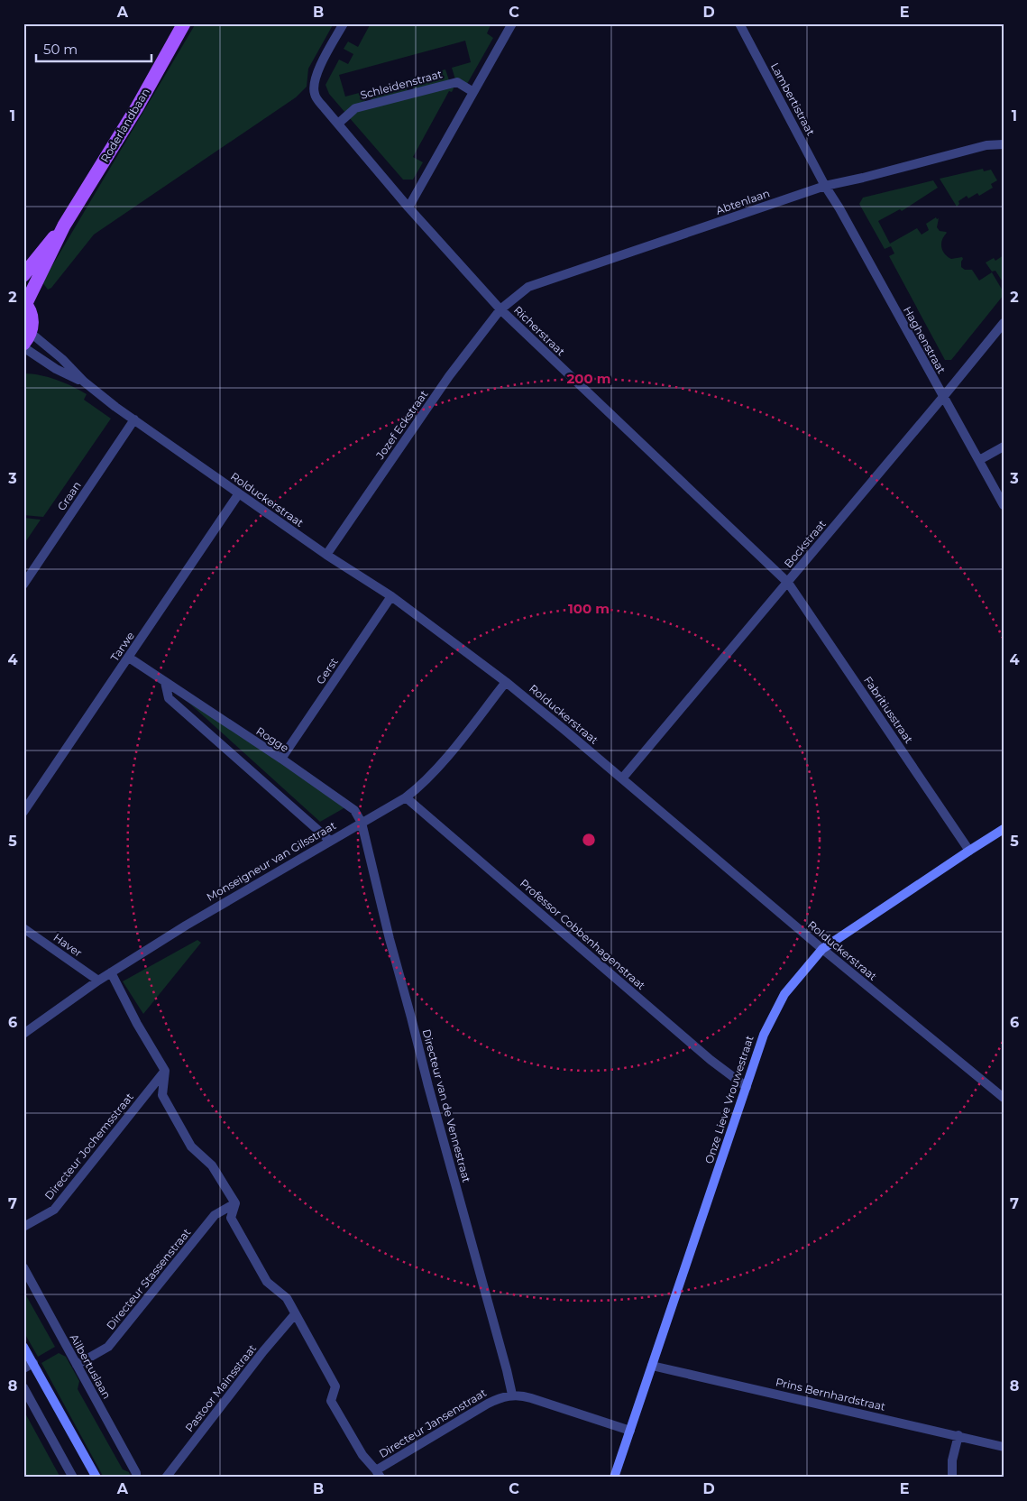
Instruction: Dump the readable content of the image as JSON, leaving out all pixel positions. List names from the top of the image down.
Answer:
{
  "streets": {
    "main road": ["Roderlandbaan"],
    "street": [
      "Schleidenstraat",
      "Lambertistraat",
      "Abtenlaan",
      "Richerstraat",
      "Haghenstraat",
      "Jozef Eckstraat",
      "Graan",
      "Rolduckerstraat",
      "Bockstraat",
      "Tarwe",
      "Gerst",
      "Fabritiusstraat",
      "Rogge",
      "Monseigneur van Gilsstraat",
      "Professor Cobbenhagenstraat",
      "Haver",
      "Onze Lieve Vrouwestraat",
      "Directeur van de Vennestraat",
      "Directeur Jochemsstraat",
      "Directeur Stassenstraat",
      "Ailbertuslaan",
      "Pastoor Mainsstraat",
      "Prins Bernhardstraat",
      "Directeur Jansenstraat"
    ]
  },
  "crossings": [
    ["Schleidenstraat", "Richerstraat"],
    ["Lambertistraat", "Abtenlaan"],
    ["Lambertistraat", "Haghenstraat"],
    ["Abtenlaan", "Richerstraat"],
    ["Abtenlaan", "Haghenstraat"],
    ["Abtenlaan", "Jozef Eckstraat"],
    ["Richerstraat", "Jozef Eckstraat"],
    ["Richerstraat", "Bockstraat"],
    ["Richerstraat", "Fabritiusstraat"],
    ["Haghenstraat", "Bockstraat"],
    ["Jozef Eckstraat", "Rolduckerstraat"],
    ["Graan", "Rolduckerstraat"],
    ["Rolduckerstraat", "Bockstraat"],
    ["Rolduckerstraat", "Tarwe"],
    ["Rolduckerstraat", "Gerst"],
    ["Rolduckerstraat", "Monseigneur van Gilsstraat"],
    ["Rolduckerstraat", "Onze Lieve Vrouwestraat"],
    ["Bockstraat", "Fabritiusstraat"],
    ["Tarwe", "Rogge"],
    ["Gerst", "Rogge"],
    ["Fabritiusstraat", "Onze Lieve Vrouwestraat"],
    ["Rogge", "Monseigneur van Gilsstraat"],
    ["Rogge", "Directeur van de Vennestraat"],
    ["Monseigneur van Gilsstraat", "Professor Cobbenhagenstraat"],
    ["Monseigneur van Gilsstraat", "Haver"],
    ["Monseigneur van Gilsstraat", "Directeur van de Vennestraat"],
    ["Professor Cobbenhagenstraat", "Onze Lieve Vrouwestraat"],
    ["Onze Lieve Vrouwestraat", "Prins Bernhardstraat"],
    ["Directeur van de Vennestraat", "Directeur Jansenstraat"],
    ["Directeur Stassenstraat", "Ailbertuslaan"]
  ],
  "scale_bar": "50 m",
  "grid": {
    "columns": [
      "A",
      "B",
      "C",
      "D",
      "E"
    ],
    "rows": [
      "1",
      "2",
      "3",
      "4",
      "5",
      "6",
      "7",
      "8"
    ]
  },
  "rings": ["200 m", "100 m"]
}
